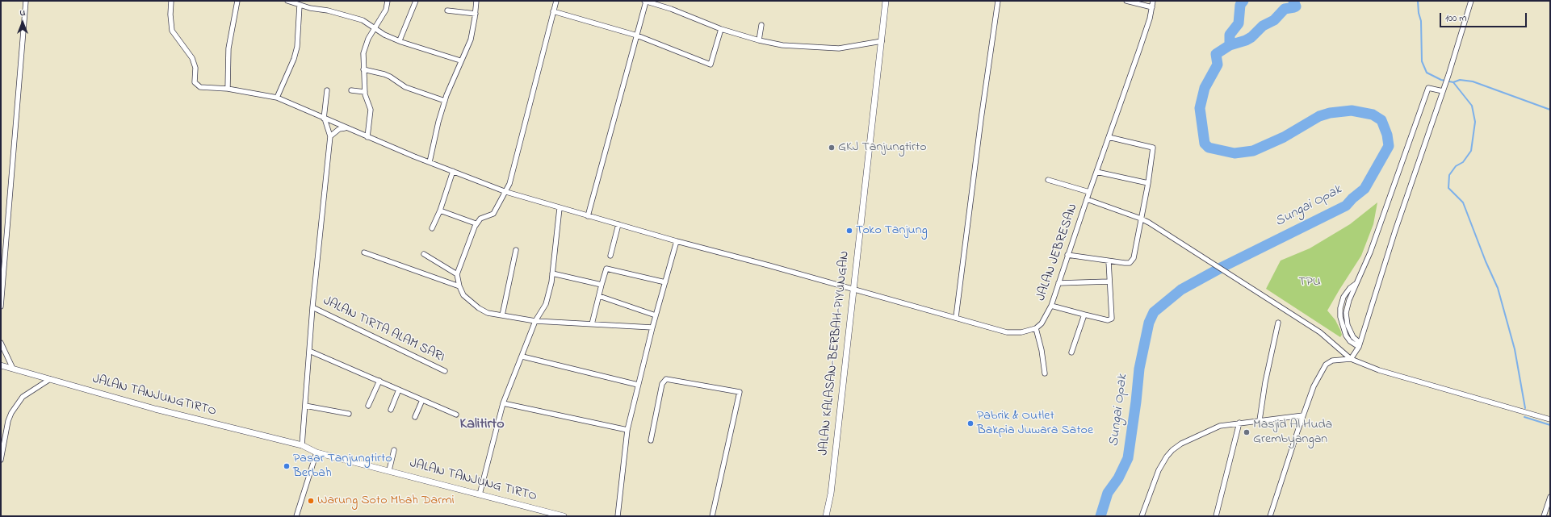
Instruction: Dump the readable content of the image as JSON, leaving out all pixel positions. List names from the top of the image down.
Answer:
{
  "streets": {
    "street": [
      "JALAN JEBRESAN",
      "JALAN TIRTA ALAM SARI",
      "JALAN KALASAN-BERBAH-PIYUNGAN",
      "JALAN TANJUNGTIRTO",
      "JALAN TANJUNG TIRTO"
    ]
  },
  "crossings": [
    ["JALAN TANJUNGTIRTO", "JALAN TANJUNG TIRTO"]
  ],
  "districts": ["Kalitirto"],
  "water": ["Sungai Opak"],
  "parks": ["TPU"],
  "places": [
    "GKJ Tanjungtirto",
    "Toko Tanjung",
    "Pabrik & Outlet Bakpia Juwara Satoe",
    "Masjid Al Huda Grembyangan",
    "Pasar Tanjungtirto Berbah",
    "Warung Soto Mbah Darmi"
  ],
  "scale_bar": "100 m",
  "north": "top"
}
